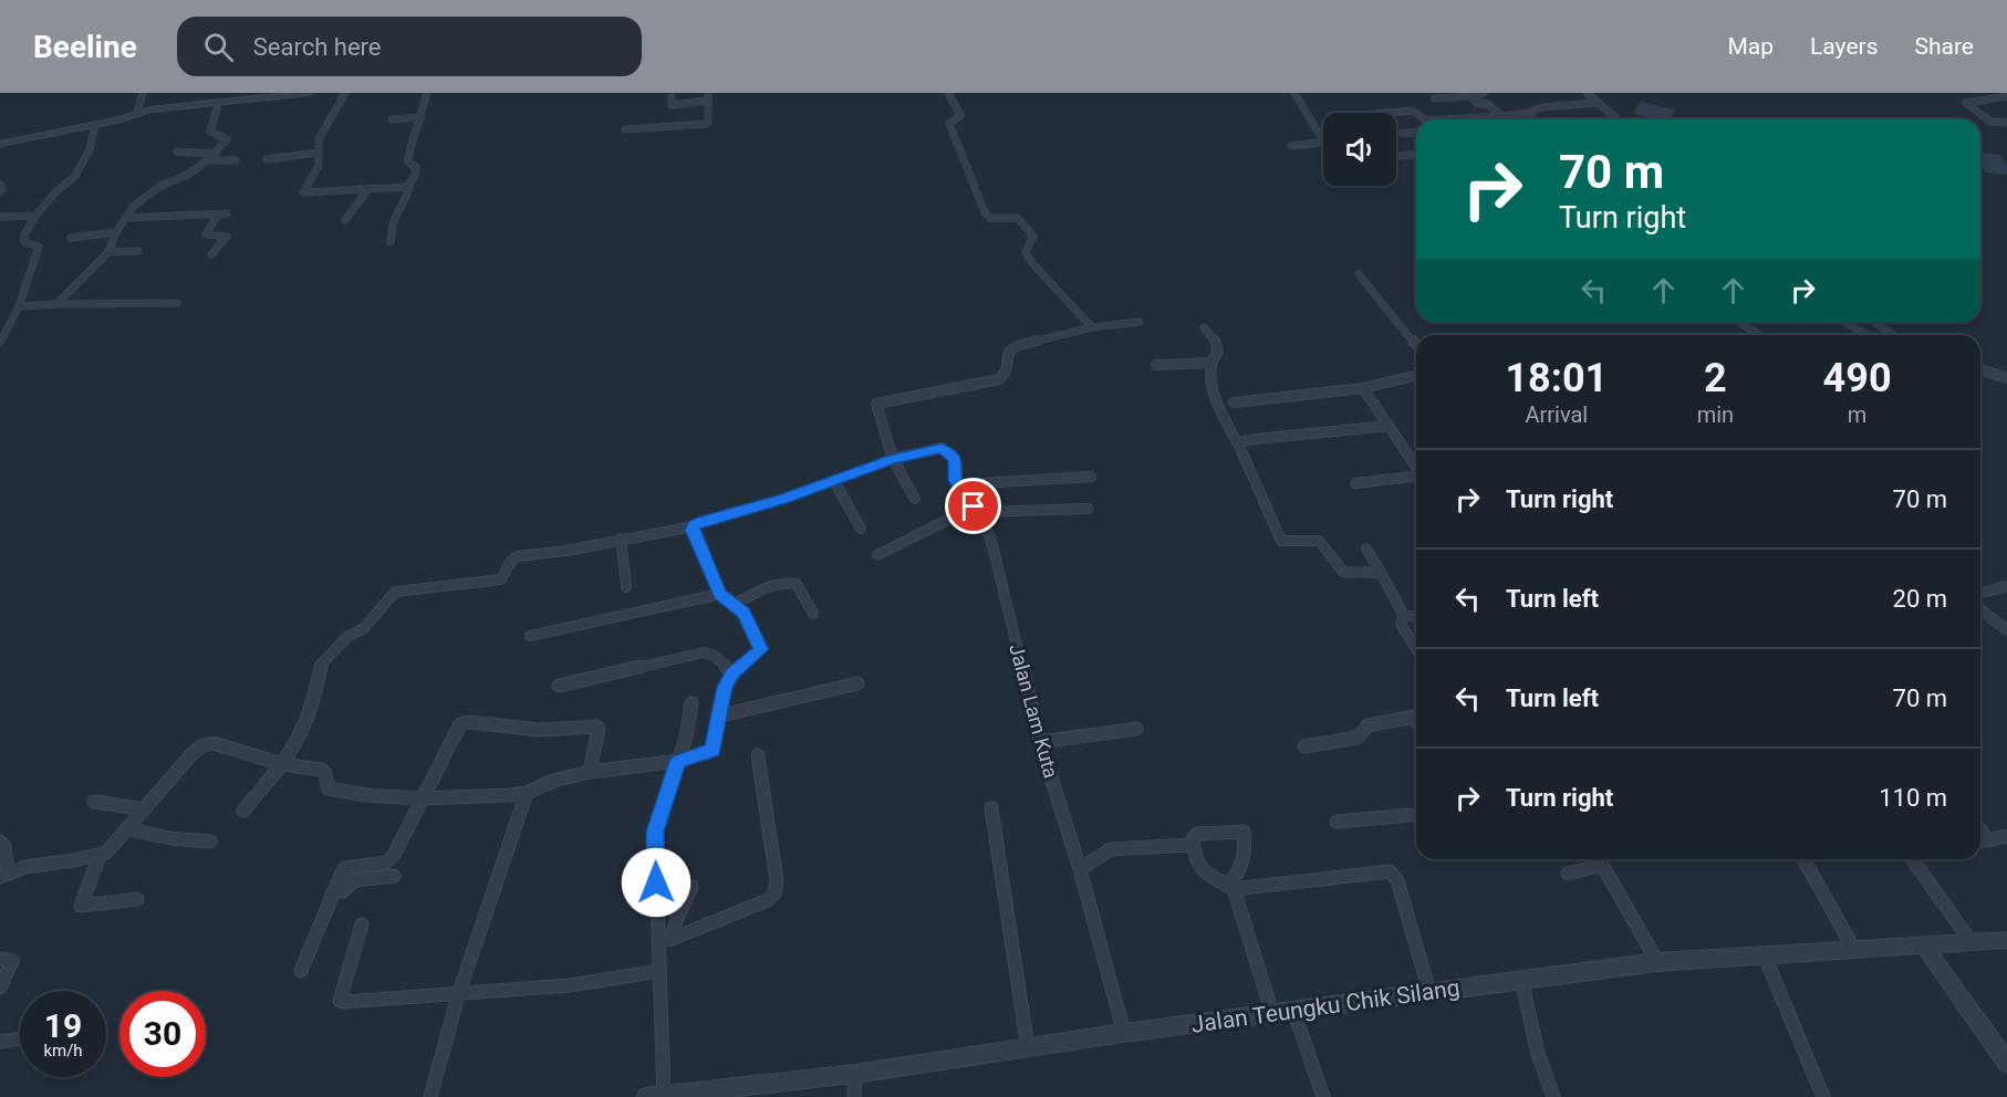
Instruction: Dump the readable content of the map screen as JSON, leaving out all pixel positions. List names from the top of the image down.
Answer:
{
  "streets": {
    "street": ["Jalan Lam Kuta", "Jalan Teungku Chik Silang"]
  },
  "crossings": [
    ["Jalan Lam Kuta", "Jalan Teungku Chik Silang"]
  ],
  "page": {
    "header": "Beeline",
    "search": "Search here",
    "nav": ["Map", "Layers", "Share"],
    "turn": ["70 m", "Turn right"],
    "eta": [
      "18:01",
      "Arrival",
      "2",
      "min",
      "490",
      "m"
    ],
    "list": [
      {
        "name": "Turn right",
        "value": "70 m"
      },
      {
        "name": "Turn left",
        "value": "20 m"
      },
      {
        "name": "Turn left",
        "value": "70 m"
      },
      {
        "name": "Turn right",
        "value": "110 m"
      }
    ],
    "speed": "19 km/h",
    "limit": "30"
  }
}
